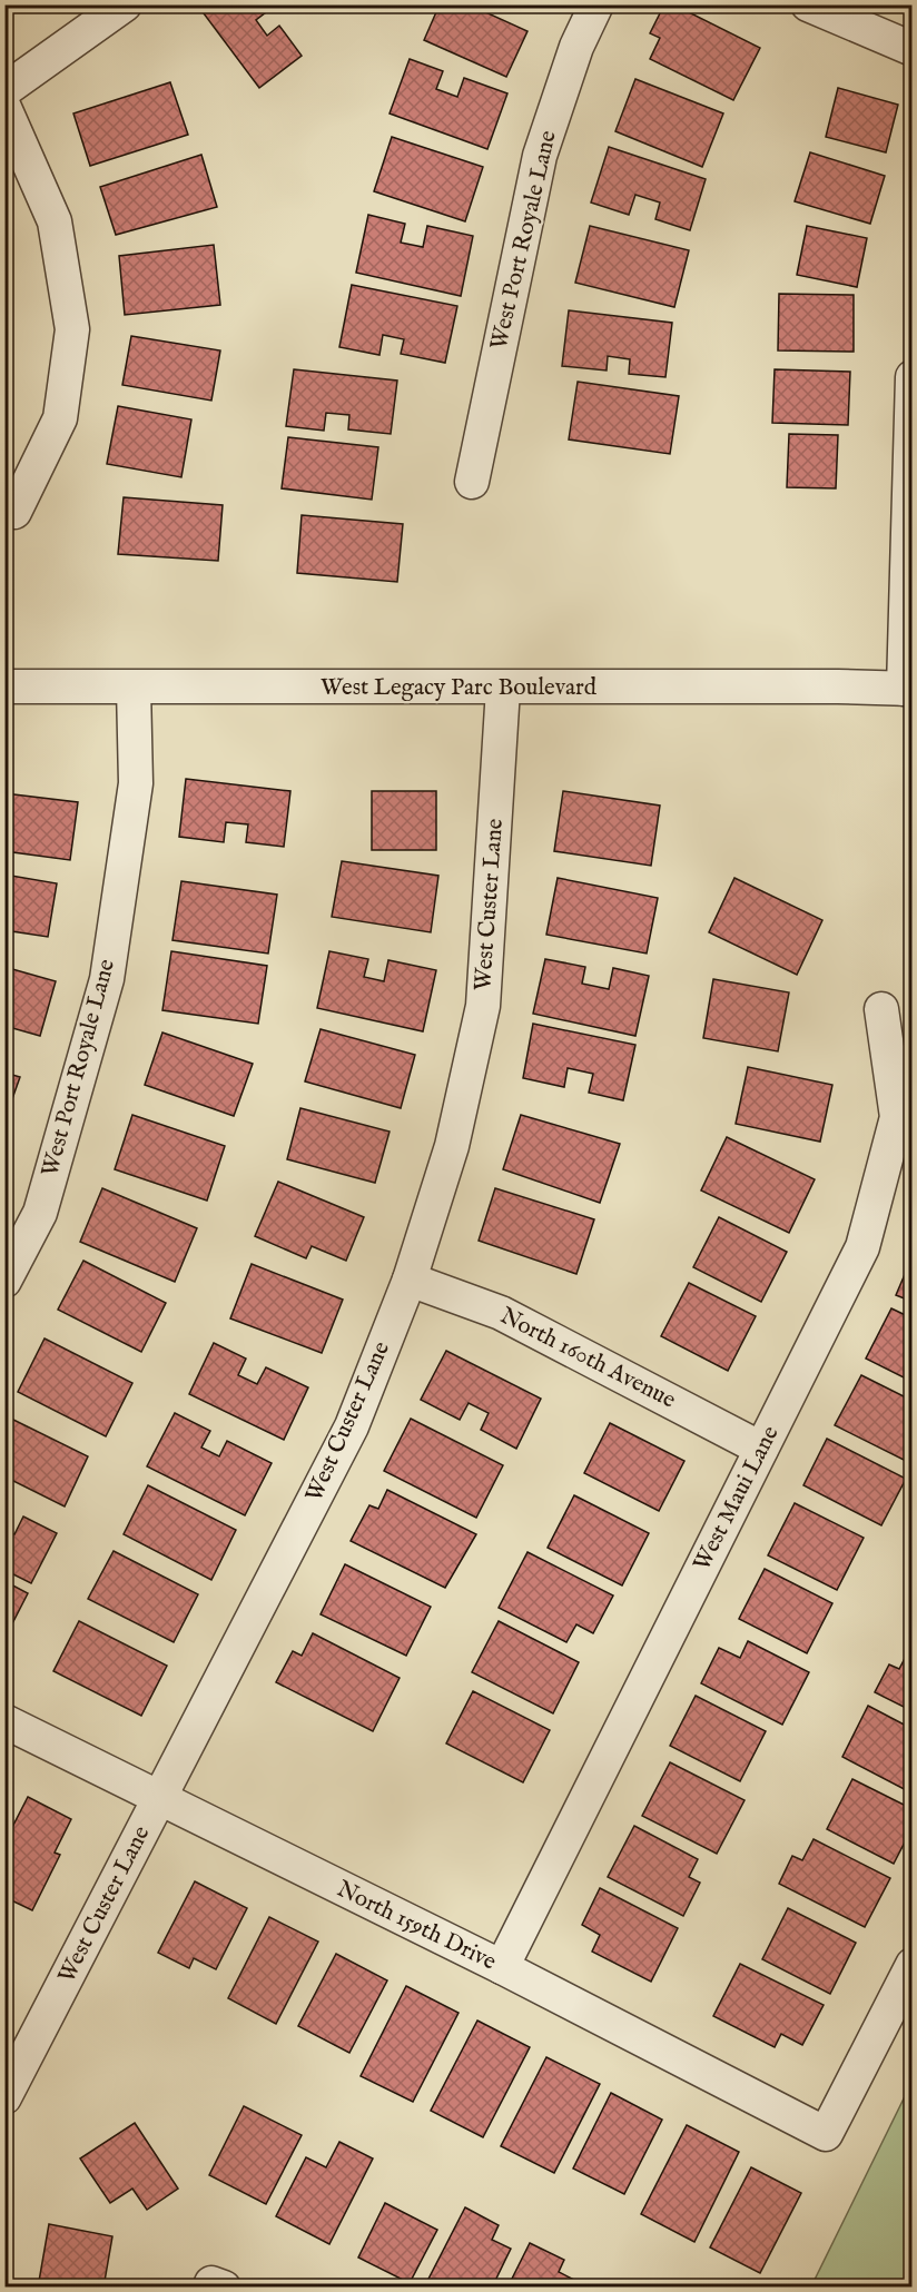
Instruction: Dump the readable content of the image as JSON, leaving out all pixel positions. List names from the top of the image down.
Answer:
{
  "streets": {
    "street": [
      "West Port Royale Lane",
      "West Legacy Parc Boulevard",
      "West Custer Lane",
      "North 160th Avenue",
      "West Maui Lane",
      "North 159th Drive"
    ]
  },
  "crossings": [
    ["West Port Royale Lane", "West Legacy Parc Boulevard"],
    ["West Legacy Parc Boulevard", "West Custer Lane"],
    ["West Custer Lane", "North 160th Avenue"],
    ["West Custer Lane", "North 159th Drive"],
    ["North 160th Avenue", "West Maui Lane"],
    ["West Maui Lane", "North 159th Drive"]
  ]
}
